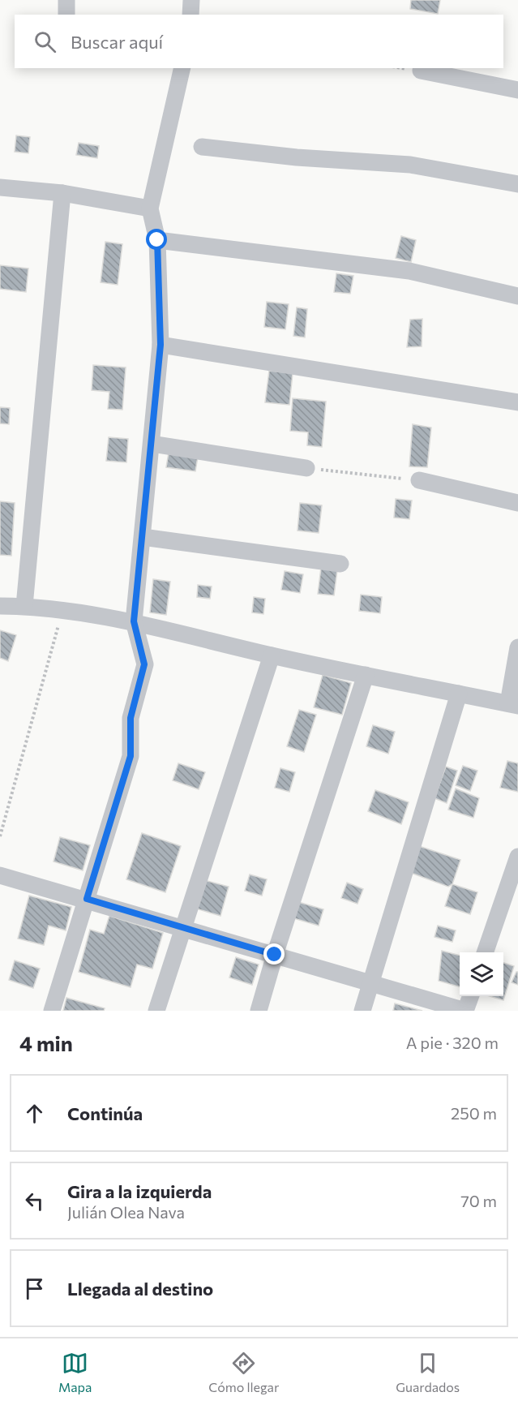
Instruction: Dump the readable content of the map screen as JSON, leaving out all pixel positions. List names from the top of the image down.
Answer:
{
  "page": {
    "search": "Buscar aquí",
    "heading": ["4 min", "A pie · 320 m"],
    "list": [
      ["Continúa", "250 m"],
      ["Gira a la izquierda", "Julián Olea Nava", "70 m"],
      "Llegada al destino"
    ],
    "nav": ["Mapa", "Cómo llegar", "Guardados"]
  }
}
